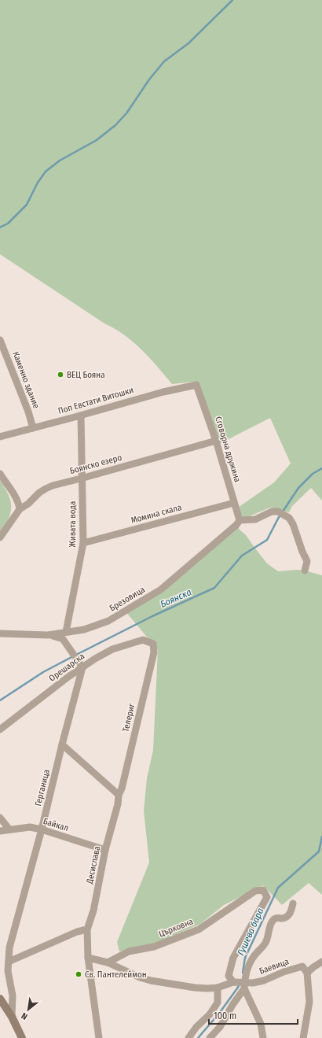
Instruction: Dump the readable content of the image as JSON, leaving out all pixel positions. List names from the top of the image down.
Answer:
{
  "streets": {
    "street": [
      "Каменно здание",
      "Поп Евстати Витошки",
      "Сговорна дружина",
      "Боянско езеро",
      "Момина скала",
      "Живата вода",
      "Брезовица",
      "Орешарска",
      "Телериг",
      "Герганица",
      "Байкал",
      "Десислава",
      "Църковна",
      "Баевица"
    ]
  },
  "crossings": [
    ["Каменно здание", "Поп Евстати Витошки"],
    ["Поп Евстати Витошки", "Сговорна дружина"],
    ["Поп Евстати Витошки", "Живата вода"],
    ["Сговорна дружина", "Боянско езеро"],
    ["Сговорна дружина", "Момина скала"],
    ["Сговорна дружина", "Брезовица"],
    ["Боянско езеро", "Живата вода"],
    ["Момина скала", "Живата вода"],
    ["Живата вода", "Брезовица"],
    ["Орешарска", "Телериг"],
    ["Орешарска", "Герганица"],
    ["Телериг", "Десислава"],
    ["Герганица", "Байкал"],
    ["Байкал", "Десислава"]
  ],
  "water": ["Боянска", "Гушева бара"],
  "places": ["ВЕЦ Бояна", "Св. Пантелеймон"],
  "scale_bar": "100 m",
  "north": "bottom left"
}
